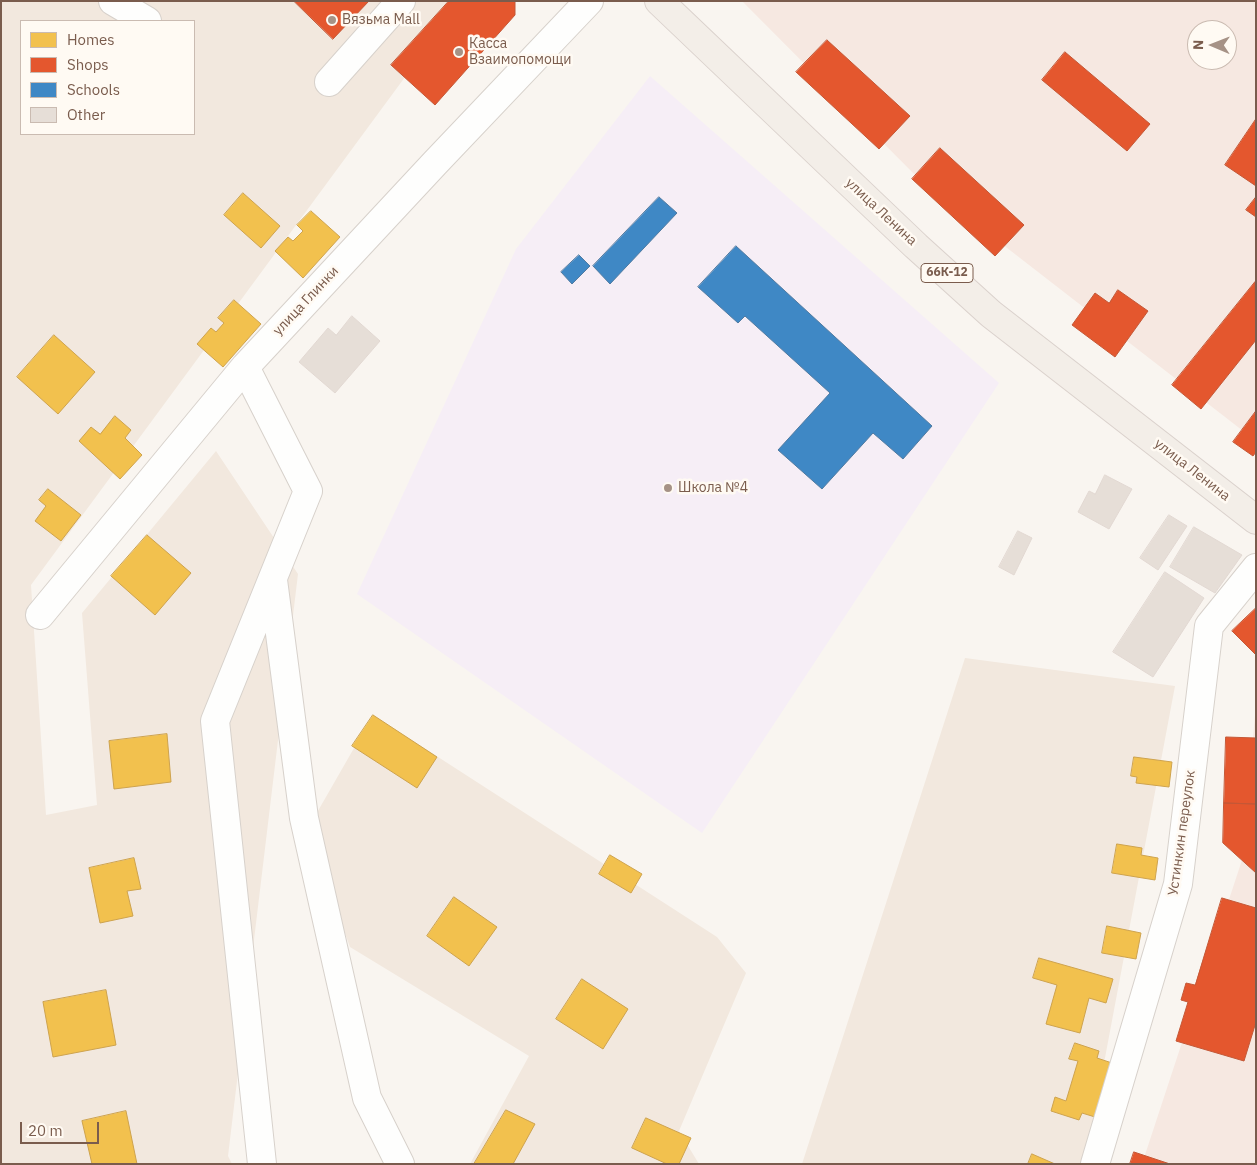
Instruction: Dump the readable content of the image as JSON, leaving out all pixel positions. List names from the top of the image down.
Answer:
{
  "streets": {
    "main road": ["улица Ленина", "66К-12"],
    "street": ["улица Глинки", "Устинкин переулок"]
  },
  "places": ["Вязьма Mall", "Касса Взаимопомощи", "Школа №4"],
  "legend": [
    "Homes",
    "Shops",
    "Schools",
    "Other"
  ],
  "scale_bar": "20 m",
  "north": "left"
}
